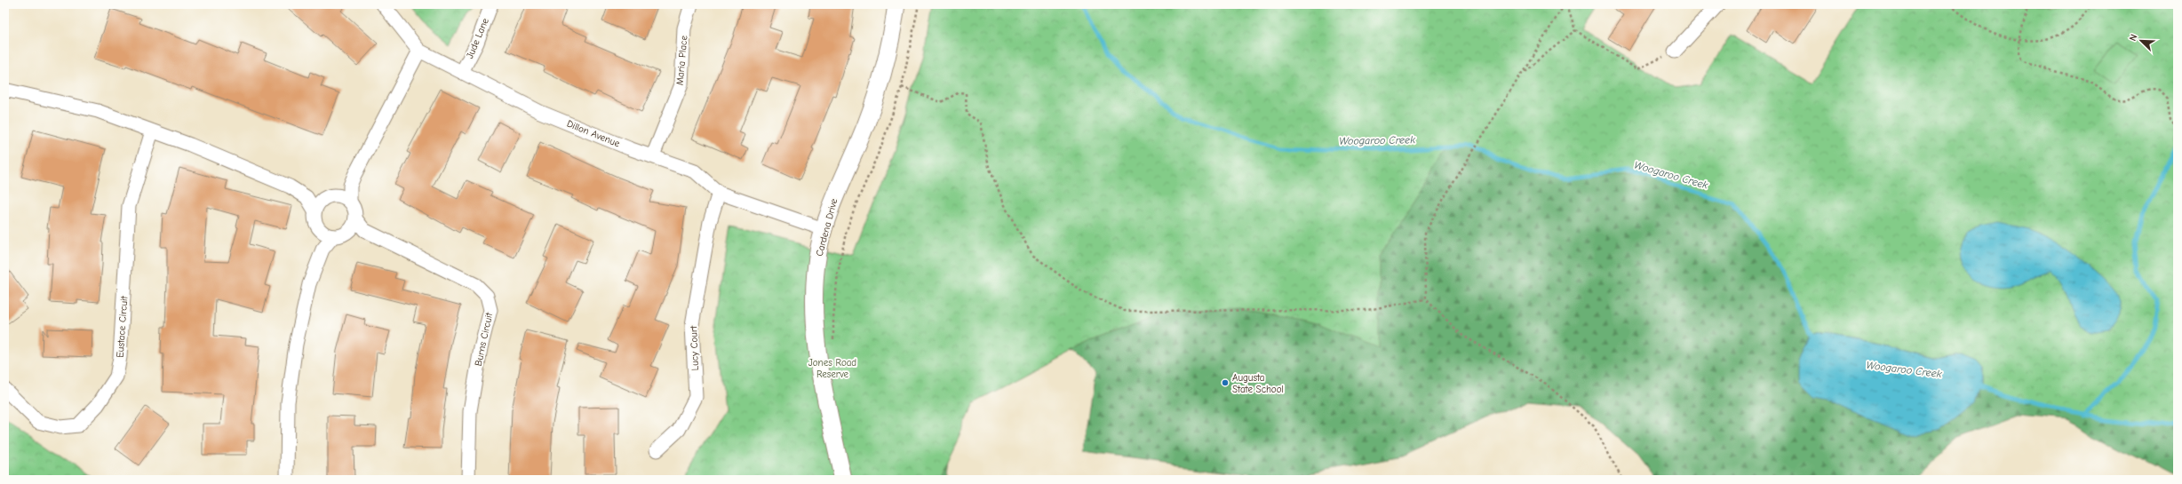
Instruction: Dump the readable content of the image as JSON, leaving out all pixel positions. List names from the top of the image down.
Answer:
{
  "streets": {
    "street": [
      "Jude Lane",
      "Maria Place",
      "Dillon Avenue",
      "Cardena Drive",
      "Eustace Circuit",
      "Burns Circuit",
      "Lucy Court"
    ]
  },
  "crossings": [
    ["Jude Lane", "Dillon Avenue"],
    ["Maria Place", "Dillon Avenue"],
    ["Dillon Avenue", "Cardena Drive"],
    ["Dillon Avenue", "Lucy Court"]
  ],
  "water": ["Woogaroo Creek"],
  "parks": ["Jones Road Reserve"],
  "places": ["Augusta State School"],
  "north": "top left"
}
